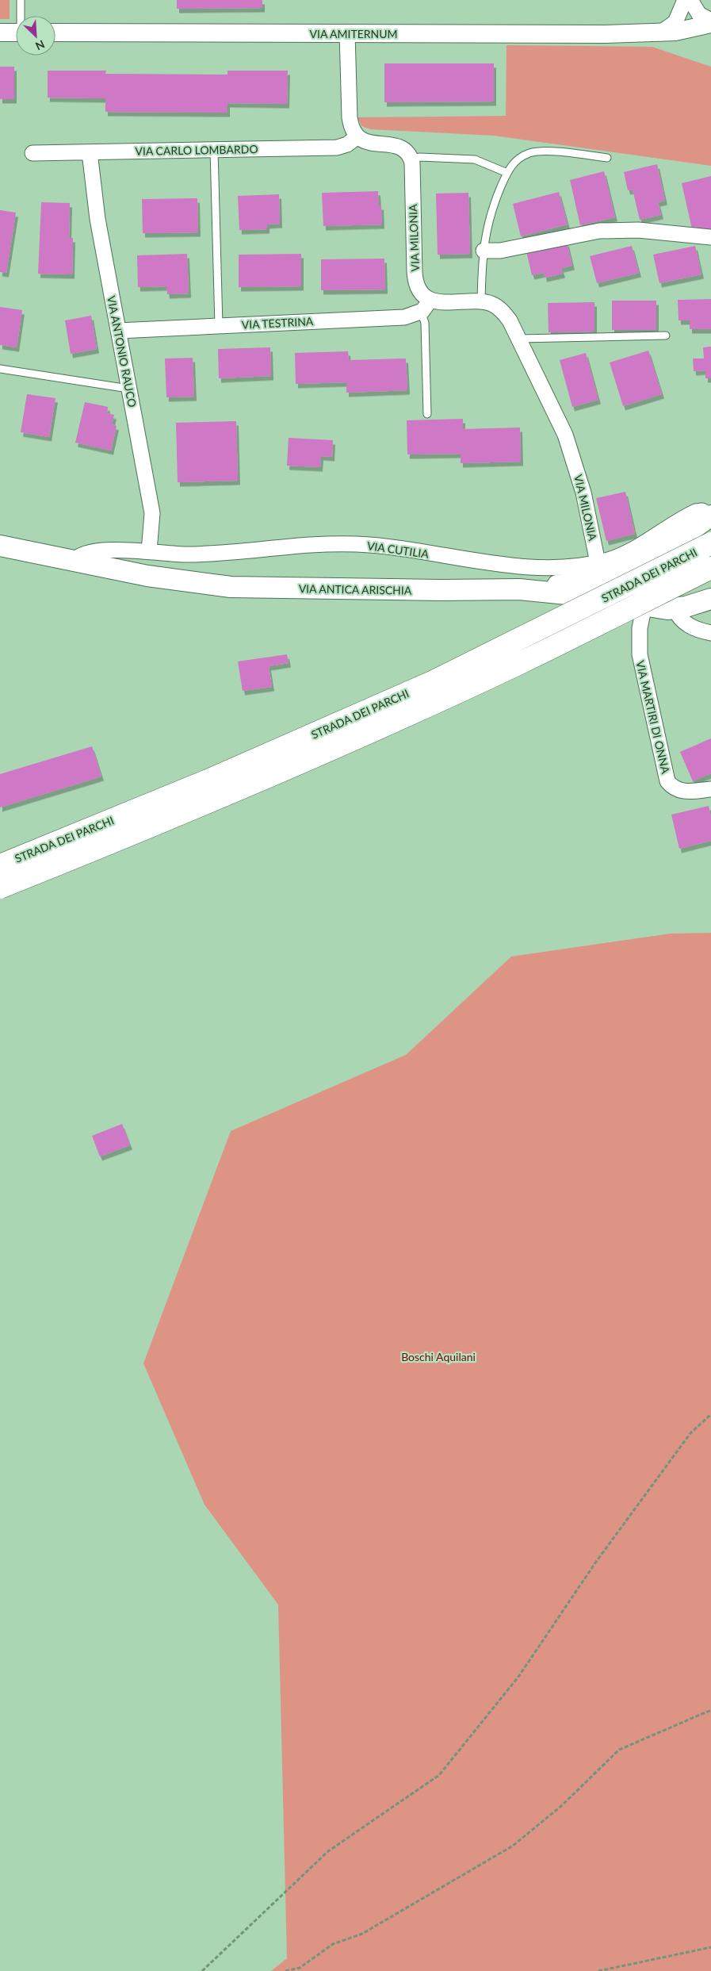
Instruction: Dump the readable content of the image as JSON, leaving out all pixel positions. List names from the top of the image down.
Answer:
{
  "streets": {
    "highway": ["STRADA DEI PARCHI"],
    "main road": ["VIA ANTICA ARISCHIA"],
    "street": [
      "VIA AMITERNUM",
      "VIA CARLO LOMBARDO",
      "VIA MILONIA",
      "VIA TESTRINA",
      "VIA ANTONIO RAUCO",
      "VIA CUTILIA",
      "VIA MARTIRI DI ONNA"
    ]
  },
  "crossings": [
    ["VIA CARLO LOMBARDO", "VIA ANTONIO RAUCO"],
    ["VIA MILONIA", "VIA CUTILIA"],
    ["VIA TESTRINA", "VIA ANTONIO RAUCO"],
    ["VIA ANTONIO RAUCO", "VIA CUTILIA"],
    ["VIA CUTILIA", "VIA ANTICA ARISCHIA"],
    ["VIA ANTICA ARISCHIA", "VIA MARTIRI DI ONNA"]
  ],
  "parks": ["Boschi Aquilani"],
  "north": "bottom right"
}
